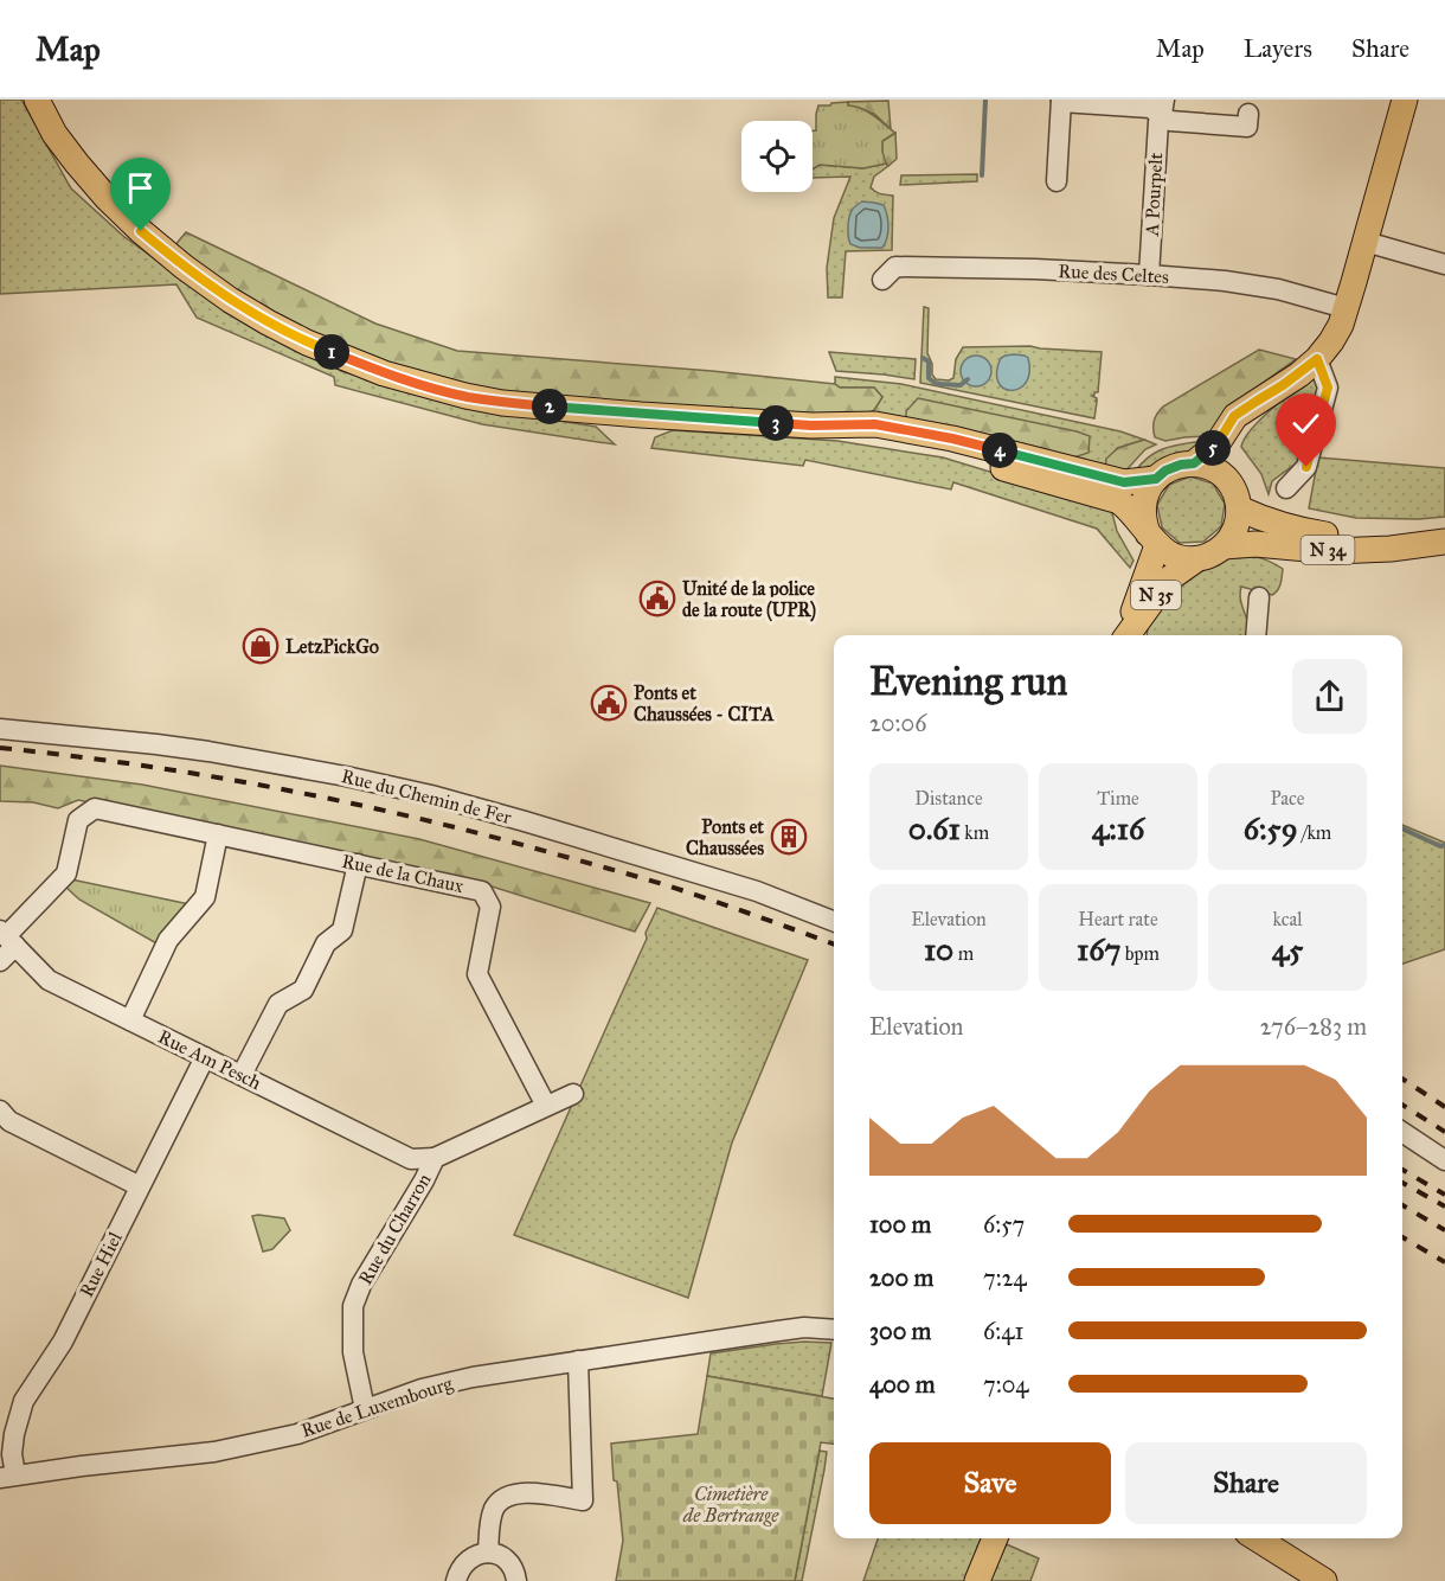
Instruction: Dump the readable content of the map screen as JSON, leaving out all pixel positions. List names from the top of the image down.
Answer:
{
  "streets": {
    "main road": ["N 34", "N 35"],
    "street": [
      "A Pourpelt",
      "Rue des Celtes",
      "Rue du Chemin de Fer",
      "Rue de la Chaux",
      "Rue Am Pesch",
      "Rue du Charron",
      "Rue Hiel",
      "Rue de Luxembourg"
    ]
  },
  "crossings": [
    ["A Pourpelt", "Rue des Celtes"],
    ["N 34", "N 35"],
    ["Rue de la Chaux", "Rue Am Pesch"],
    ["Rue de la Chaux", "Rue du Charron"],
    ["Rue Am Pesch", "Rue du Charron"],
    ["Rue Am Pesch", "Rue Hiel"],
    ["Rue du Charron", "Rue de Luxembourg"],
    ["Rue Hiel", "Rue de Luxembourg"]
  ],
  "parks": ["Cimetière de Bertrange"],
  "places": {
    "public building": ["Unité de la police de la route (UPR)", "Ponts et Chaussées - CITA"],
    "shop": ["LetzPickGo"],
    "building": ["Ponts et Chaussées"]
  },
  "page": {
    "header": "Map",
    "nav": ["Map", "Layers", "Share"],
    "pins": [
      "1",
      "2",
      "3",
      "5",
      "4"
    ],
    "heading": ["Evening run", "20:06"],
    "stats": [
      ["Distance", "0.61 km"],
      ["Time", "4:16"],
      ["Pace", "6:59 /km"],
      ["Elevation", "10 m"],
      ["Heart rate", "167 bpm"],
      ["kcal", "45"]
    ],
    "chart": ["Elevation", "276–283 m"],
    "list": [
      {
        "name": "100 m",
        "note": "6:57"
      },
      {
        "name": "200 m",
        "note": "7:24"
      },
      {
        "name": "300 m",
        "note": "6:41"
      },
      {
        "name": "400 m",
        "note": "7:04"
      }
    ],
    "buttons": ["Save", "Share"]
  }
}
